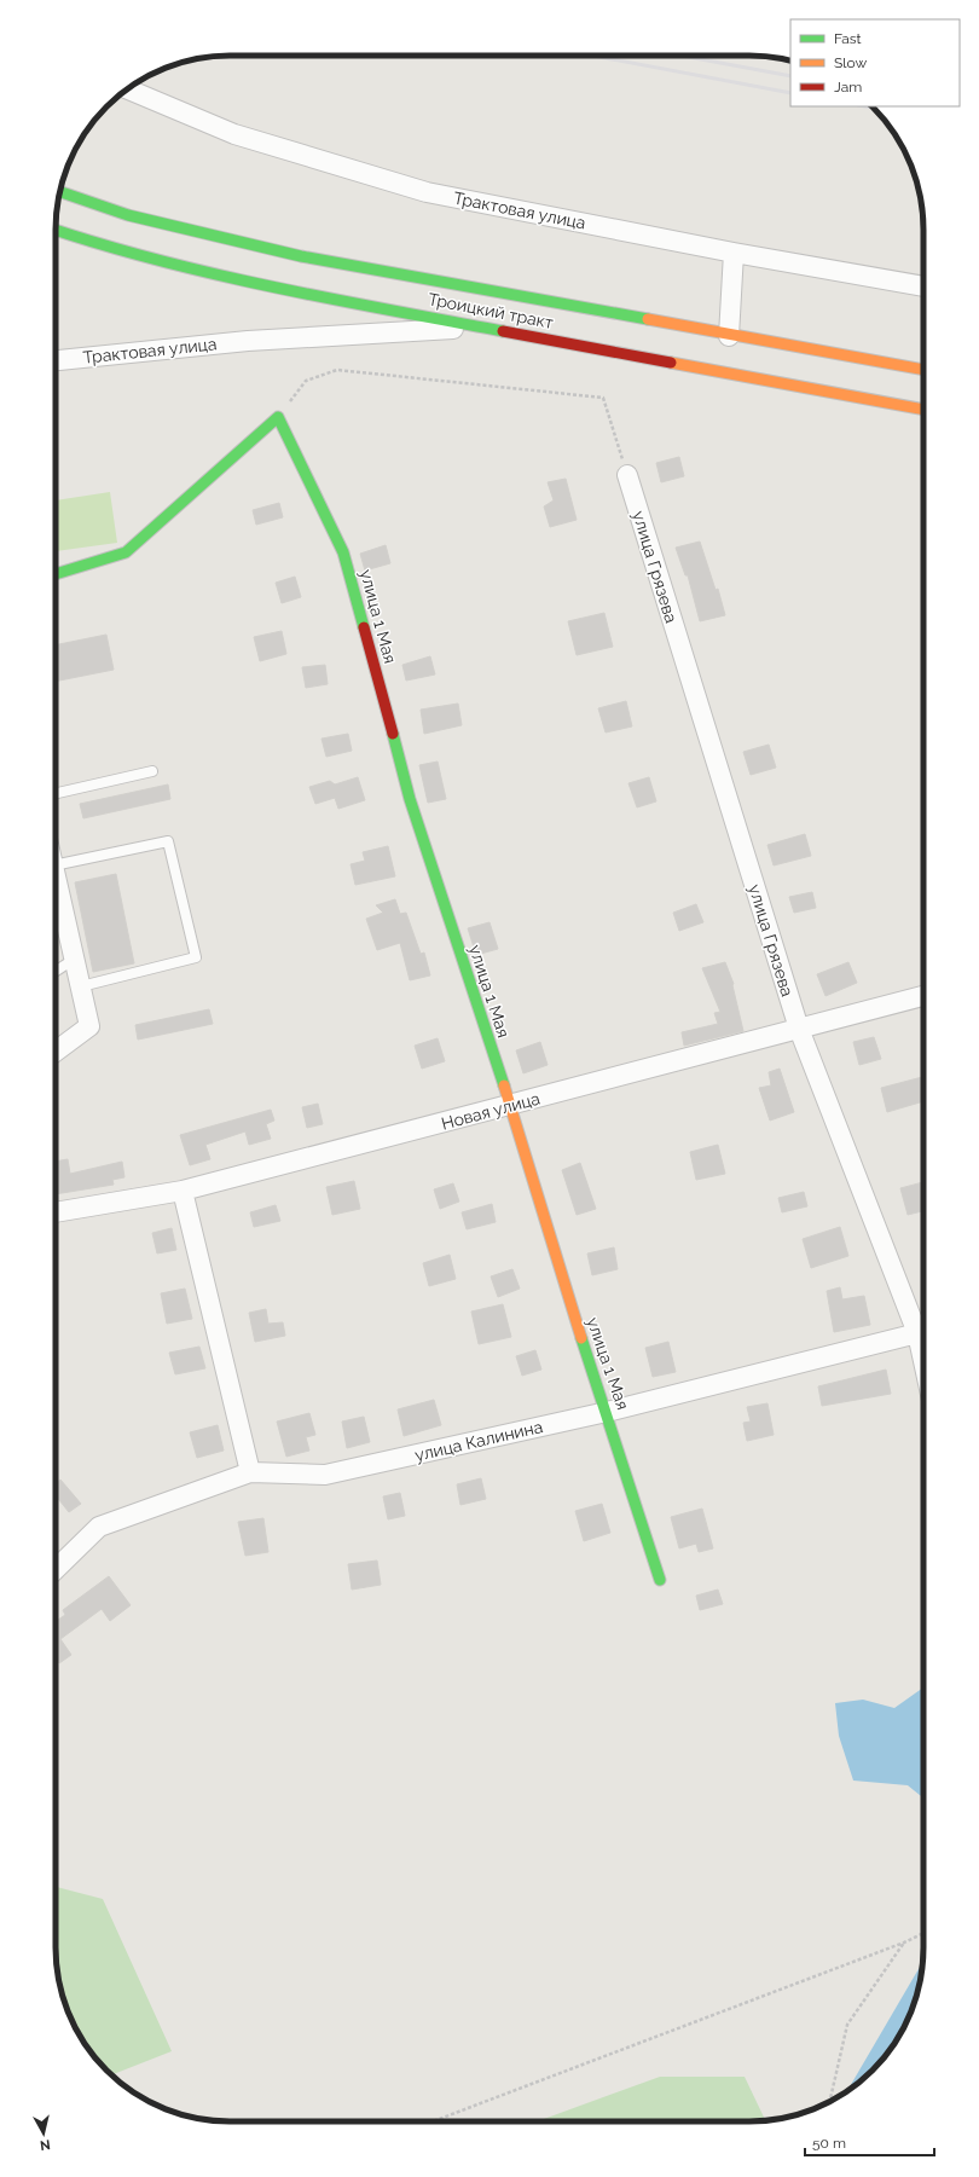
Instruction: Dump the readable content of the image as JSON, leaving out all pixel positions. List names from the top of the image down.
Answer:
{
  "streets": {
    "main road": ["Троицкий тракт", "улица 1 Мая"],
    "street": [
      "Трактовая улица",
      "улица Грязева",
      "Новая улица",
      "улица Калинина"
    ]
  },
  "crossings": [
    ["Трактовая улица", "Троицкий тракт"],
    ["улица Грязева", "Новая улица"],
    ["улица 1 Мая", "Новая улица"],
    ["улица 1 Мая", "улица Калинина"]
  ],
  "legend": ["Fast", "Slow", "Jam"],
  "scale_bar": "50 m",
  "north": "bottom"
}
